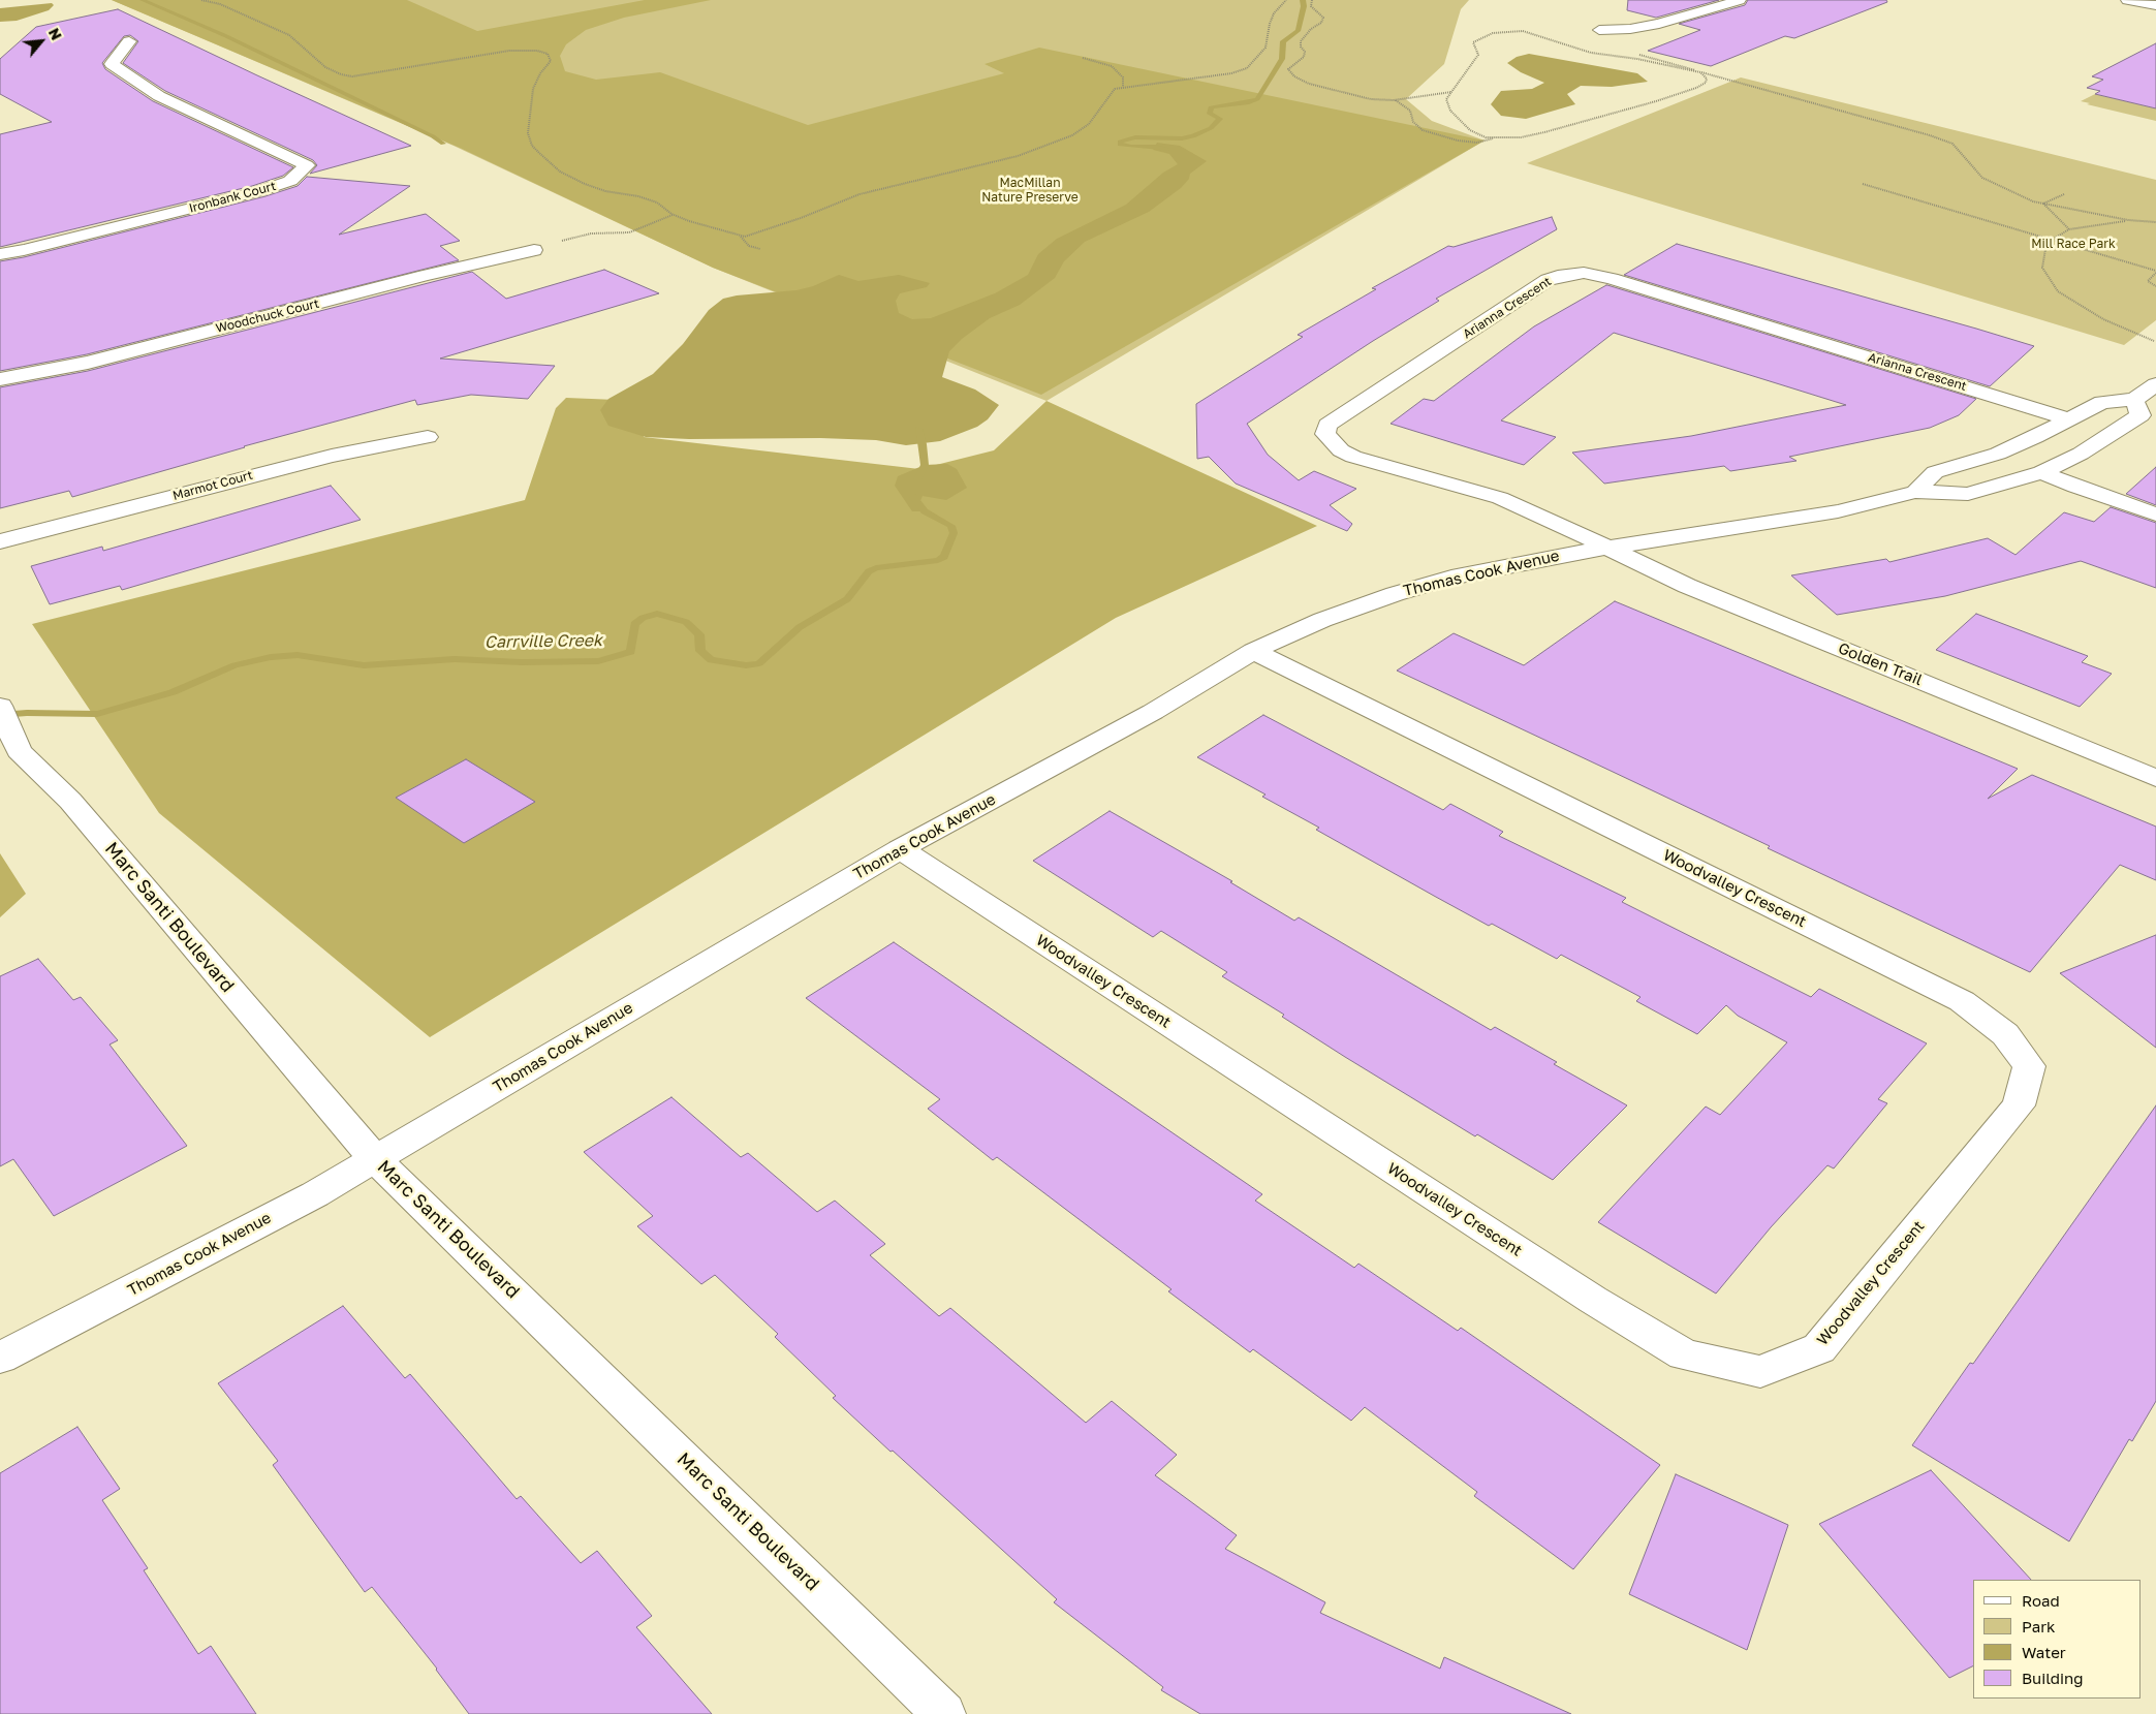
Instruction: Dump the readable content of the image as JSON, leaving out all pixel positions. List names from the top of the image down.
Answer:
{
  "streets": {
    "street": [
      "Ironbank Court",
      "Arianna Crescent",
      "Woodchuck Court",
      "Marmot Court",
      "Thomas Cook Avenue",
      "Golden Trail",
      "Woodvalley Crescent",
      "Marc Santi Boulevard"
    ]
  },
  "crossings": [
    ["Arianna Crescent", "Thomas Cook Avenue"],
    ["Arianna Crescent", "Golden Trail"],
    ["Thomas Cook Avenue", "Golden Trail"],
    ["Thomas Cook Avenue", "Woodvalley Crescent"],
    ["Thomas Cook Avenue", "Marc Santi Boulevard"]
  ],
  "water": ["Carrville Creek"],
  "parks": ["MacMillan Nature Preserve", "Mill Race Park"],
  "legend": [
    "Road",
    "Park",
    "Water",
    "Building"
  ],
  "north": "top right"
}
